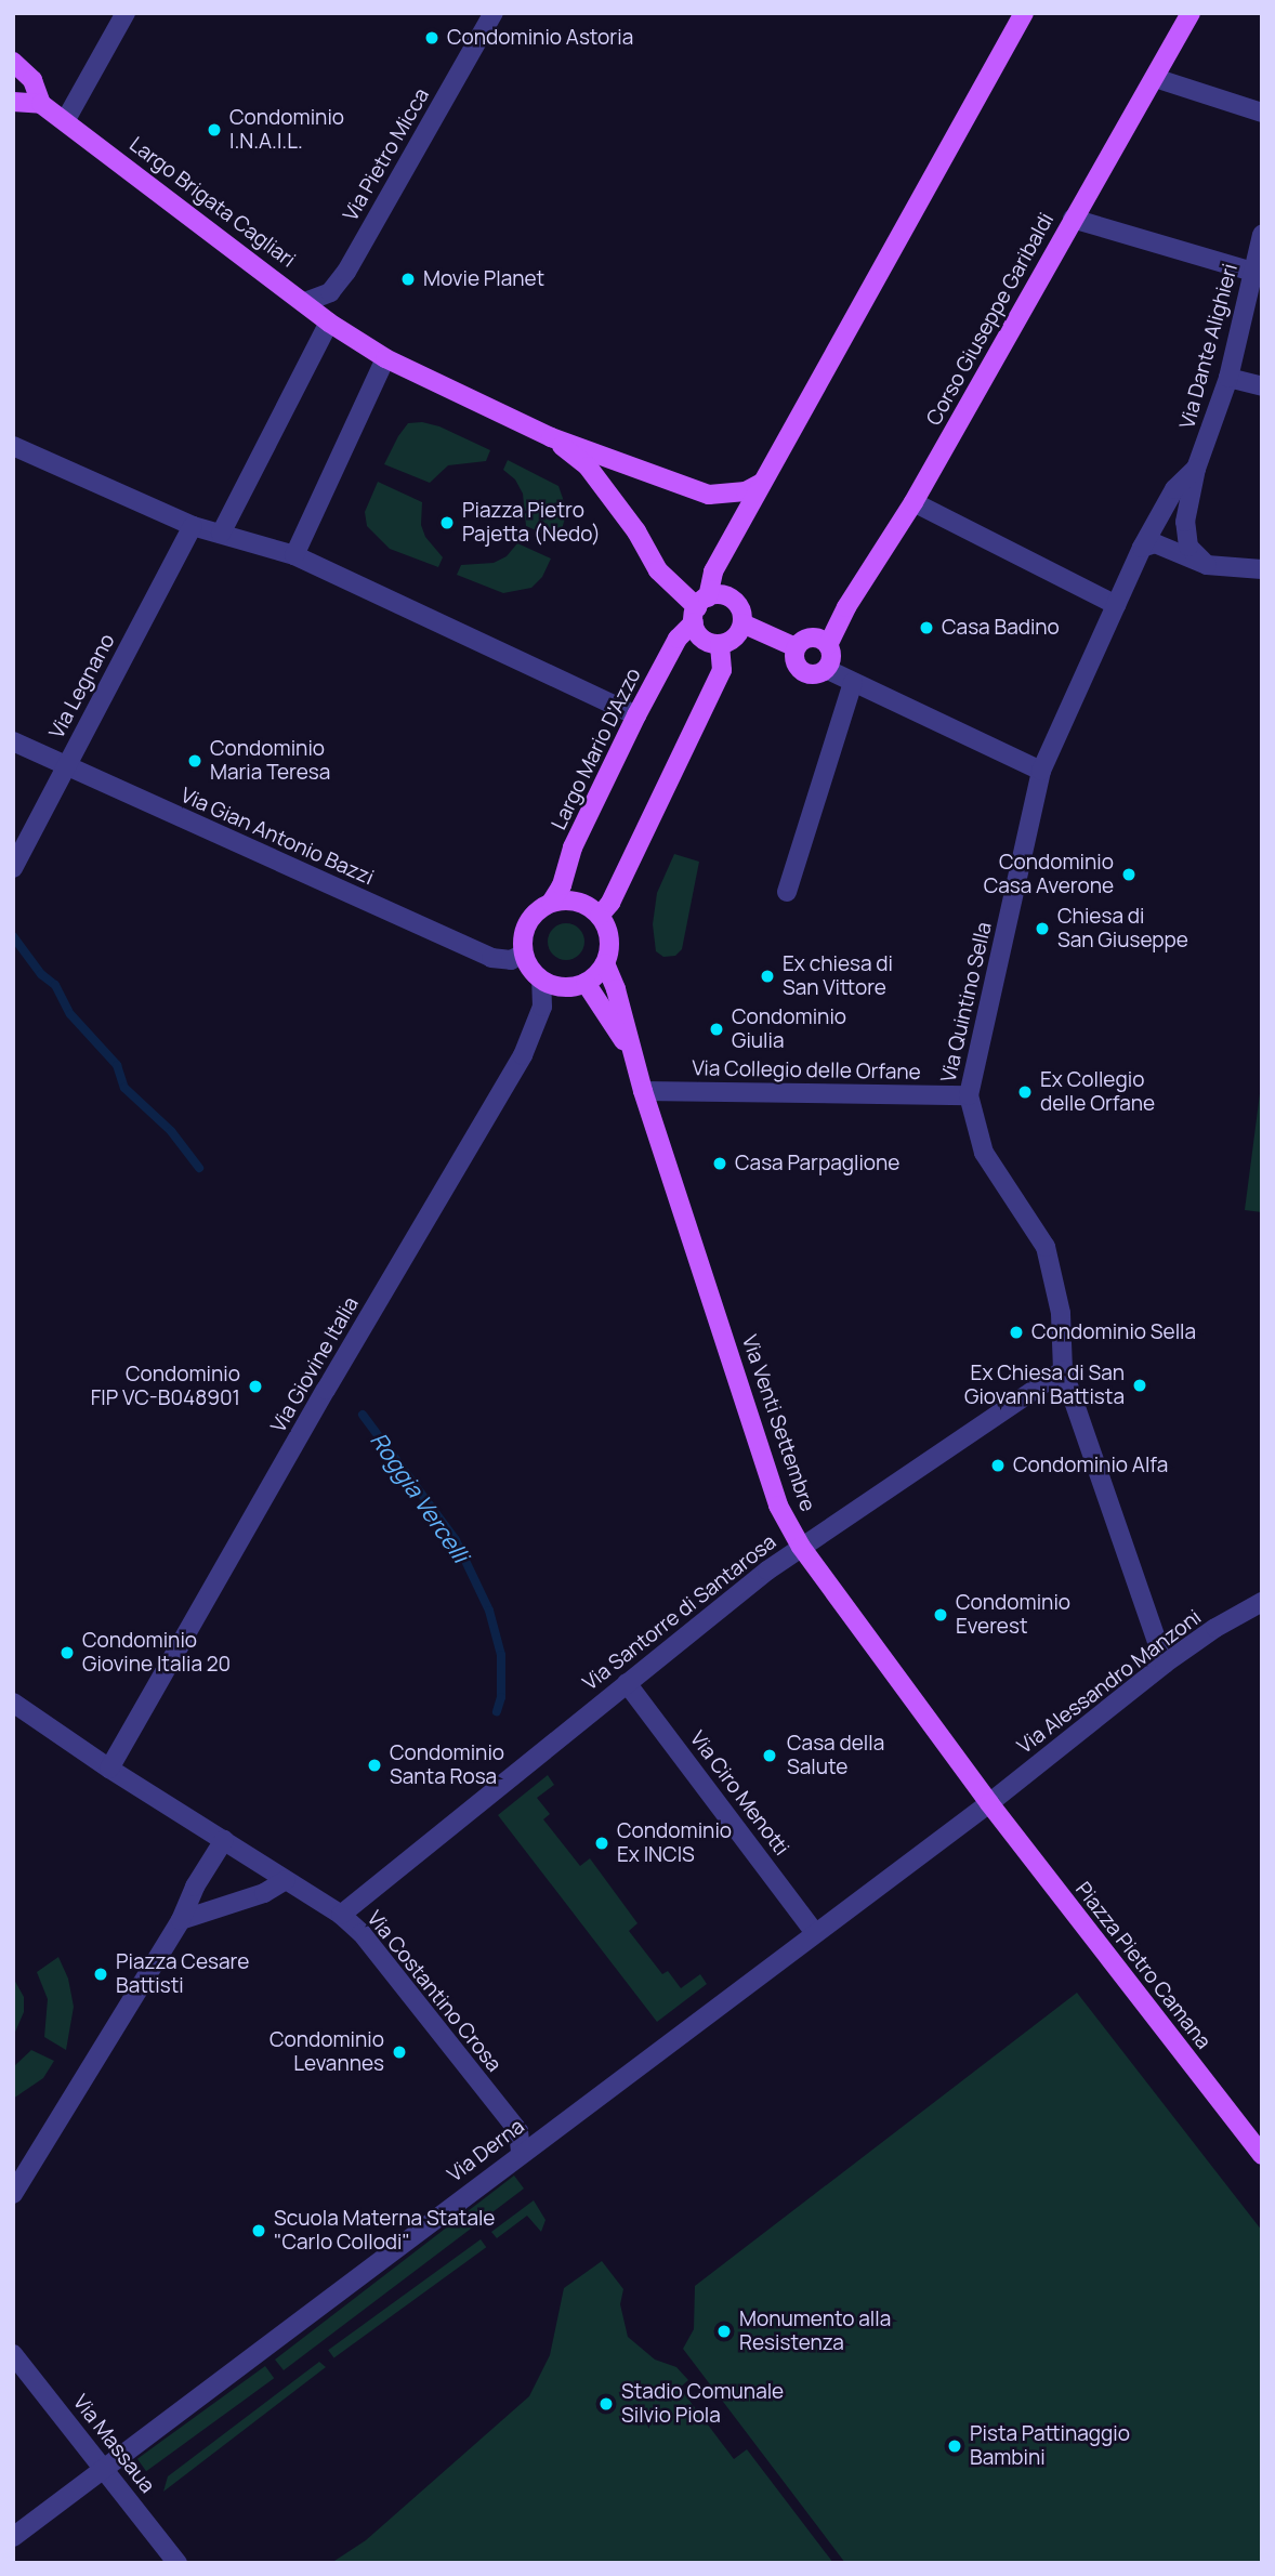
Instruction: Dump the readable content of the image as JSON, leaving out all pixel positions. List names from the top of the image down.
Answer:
{
  "streets": {
    "main road": [
      "Largo Brigata Cagliari",
      "Corso Giuseppe Garibaldi",
      "Largo Mario D'Azzo",
      "Via Venti Settembre",
      "Piazza Pietro Camana"
    ],
    "street": [
      "Via Pietro Micca",
      "Via Dante Alighieri",
      "Via Legnano",
      "Via Gian Antonio Bazzi",
      "Via Quintino Sella",
      "Via Collegio delle Orfane",
      "Via Giovine Italia",
      "Via Santorre di Santarosa",
      "Via Alessandro Manzoni",
      "Via Ciro Menotti",
      "Via Costantino Crosa",
      "Via Derna",
      "Via Massaua"
    ]
  },
  "crossings": [
    ["Via Pietro Micca", "Largo Brigata Cagliari"],
    ["Via Dante Alighieri", "Via Quintino Sella"],
    ["Via Legnano", "Via Gian Antonio Bazzi"],
    ["Largo Mario D'Azzo", "Via Gian Antonio Bazzi"],
    ["Largo Mario D'Azzo", "Via Giovine Italia"],
    ["Largo Mario D'Azzo", "Via Venti Settembre"],
    ["Via Gian Antonio Bazzi", "Via Giovine Italia"],
    ["Via Gian Antonio Bazzi", "Via Venti Settembre"],
    ["Via Quintino Sella", "Via Collegio delle Orfane"],
    ["Via Quintino Sella", "Via Santorre di Santarosa"],
    ["Via Quintino Sella", "Via Alessandro Manzoni"],
    ["Via Collegio delle Orfane", "Via Venti Settembre"],
    ["Via Giovine Italia", "Via Venti Settembre"],
    ["Via Venti Settembre", "Via Santorre di Santarosa"],
    ["Via Venti Settembre", "Via Alessandro Manzoni"],
    ["Via Venti Settembre", "Piazza Pietro Camana"],
    ["Via Venti Settembre", "Via Derna"],
    ["Via Santorre di Santarosa", "Via Ciro Menotti"],
    ["Via Santorre di Santarosa", "Via Costantino Crosa"],
    ["Via Alessandro Manzoni", "Piazza Pietro Camana"],
    ["Via Alessandro Manzoni", "Via Derna"],
    ["Via Ciro Menotti", "Via Derna"],
    ["Piazza Pietro Camana", "Via Derna"],
    ["Via Costantino Crosa", "Via Derna"],
    ["Via Derna", "Via Massaua"]
  ],
  "water": ["Roggia Vercelli"],
  "places": [
    "Condominio Astoria",
    "Condominio I.N.A.I.L.",
    "Movie Planet",
    "Piazza Pietro Pajetta (Nedo)",
    "Casa Badino",
    "Condominio Maria Teresa",
    "Condominio Casa Averone",
    "Chiesa di San Giuseppe",
    "Ex chiesa di San Vittore",
    "Condominio Giulia",
    "Ex Collegio delle Orfane",
    "Casa Parpaglione",
    "Condominio Sella",
    "Ex Chiesa di San Giovanni Battista",
    "Condominio FIP VC-B048901",
    "Condominio Alfa",
    "Condominio Everest",
    "Condominio Giovine Italia 20",
    "Casa della Salute",
    "Condominio Santa Rosa",
    "Condominio Ex INCIS",
    "Piazza Cesare Battisti",
    "Condominio Levannes",
    "Scuola Materna Statale \"Carlo Collodi\"",
    "Monumento alla Resistenza",
    "Stadio Comunale Silvio Piola",
    "Pista Pattinaggio Bambini"
  ]
}
